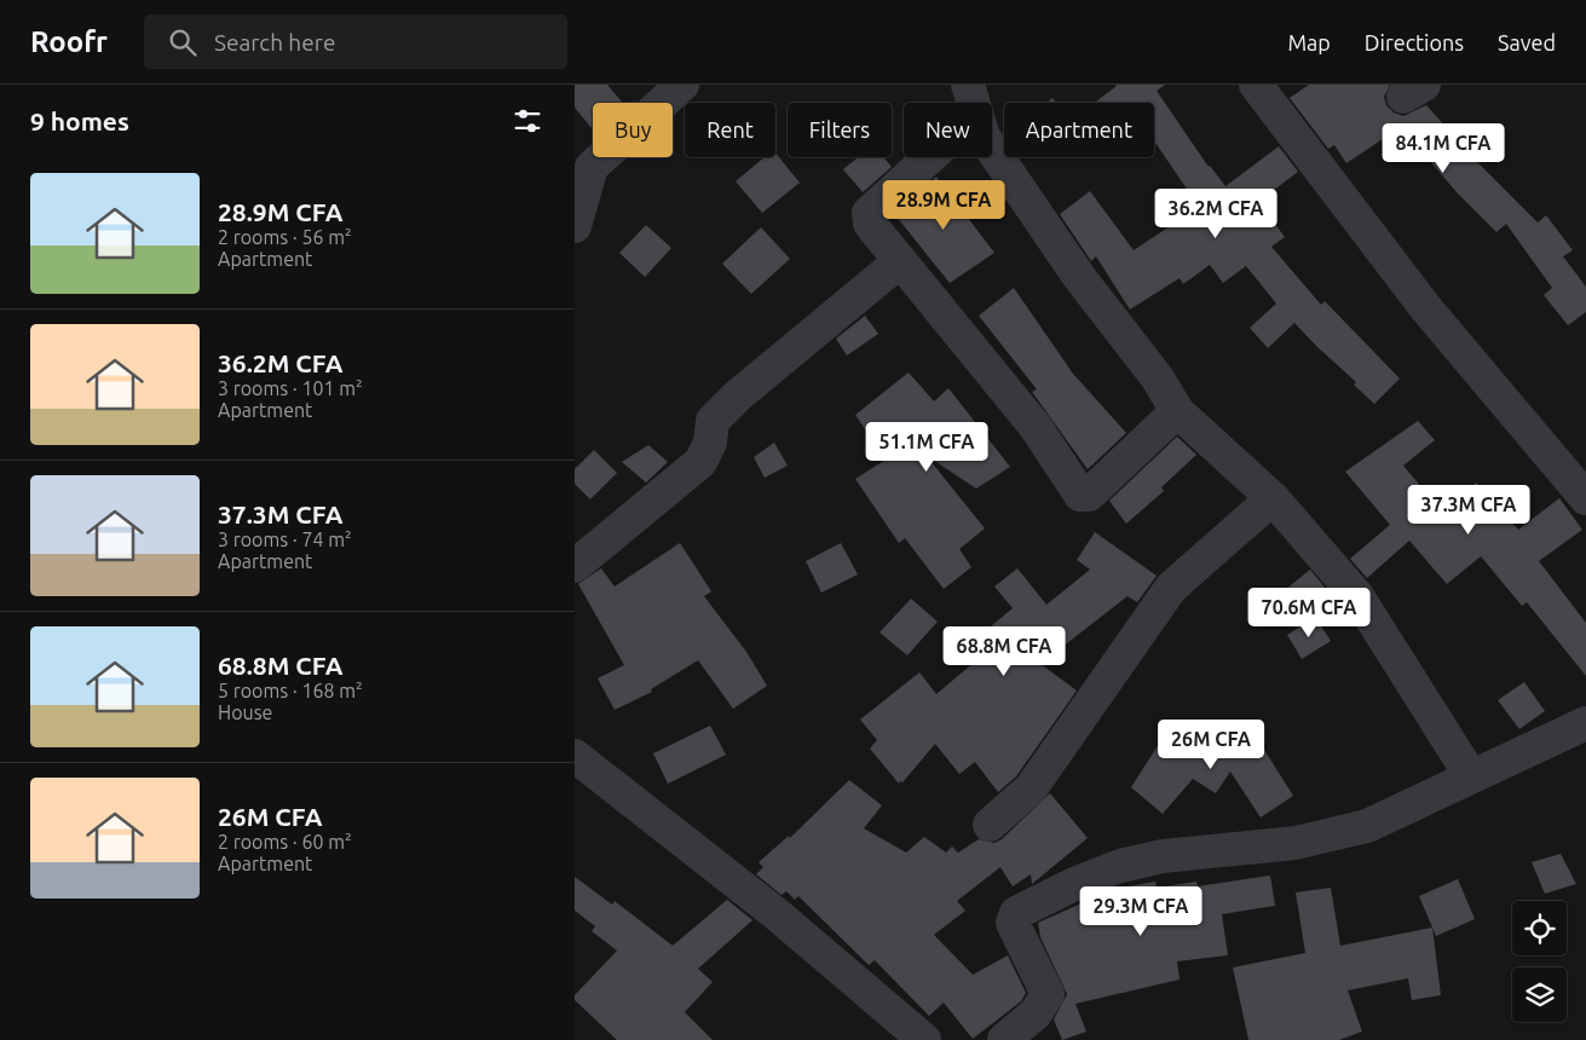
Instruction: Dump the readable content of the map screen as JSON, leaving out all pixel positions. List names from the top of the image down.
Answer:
{
  "page": {
    "header": "Roofr",
    "search": "Search here",
    "nav": ["Map", "Directions", "Saved"],
    "heading": "9 homes",
    "chip": [
      "Buy",
      "Rent",
      "Filters",
      "New",
      "Apartment"
    ],
    "price": [
      "84.1M CFA",
      "28.9M CFA",
      "36.2M CFA",
      "51.1M CFA",
      "37.3M CFA",
      "70.6M CFA",
      "68.8M CFA",
      "26M CFA",
      "29.3M CFA"
    ],
    "list": [
      {
        "name": "28.9M CFA",
        "note": "2 rooms · 56 m² · Apartment"
      },
      {
        "name": "36.2M CFA",
        "note": "3 rooms · 101 m² · Apartment"
      },
      {
        "name": "37.3M CFA",
        "note": "3 rooms · 74 m² · Apartment"
      },
      {
        "name": "68.8M CFA",
        "note": "5 rooms · 168 m² · House"
      },
      {
        "name": "26M CFA",
        "note": "2 rooms · 60 m² · Apartment"
      }
    ]
  }
}
